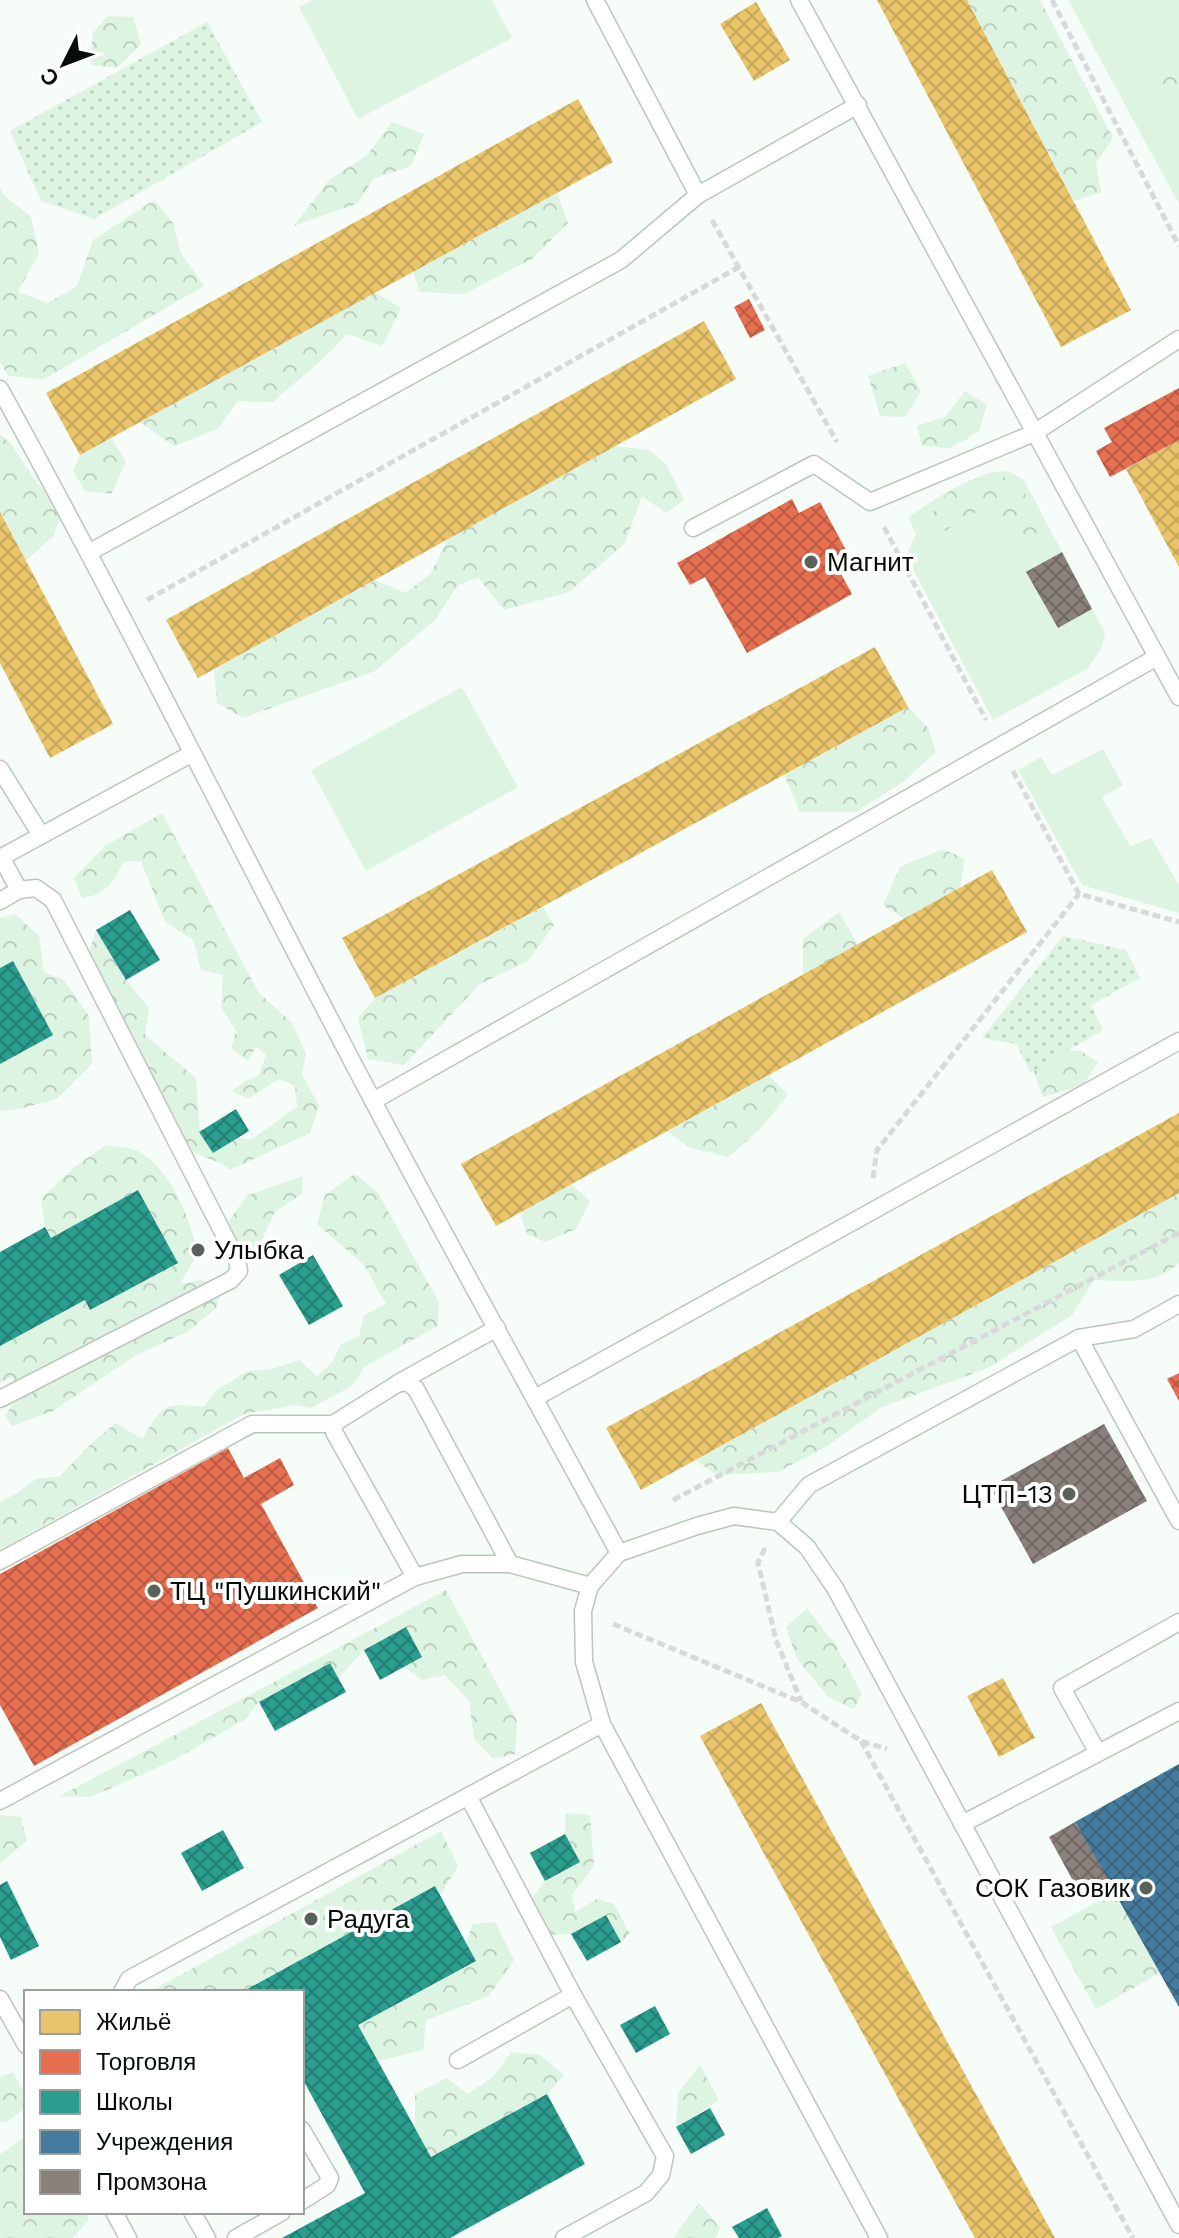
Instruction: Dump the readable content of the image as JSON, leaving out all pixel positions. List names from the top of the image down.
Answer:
{
  "places": [
    "Магнит",
    "Улыбка",
    "ЦТП-13",
    "ТЦ \"Пушкинский\"",
    "СОК Газовик",
    "Радуга"
  ],
  "legend": [
    "Жильё",
    "Торговля",
    "Школы",
    "Учреждения",
    "Промзона"
  ],
  "north": "bottom left"
}
